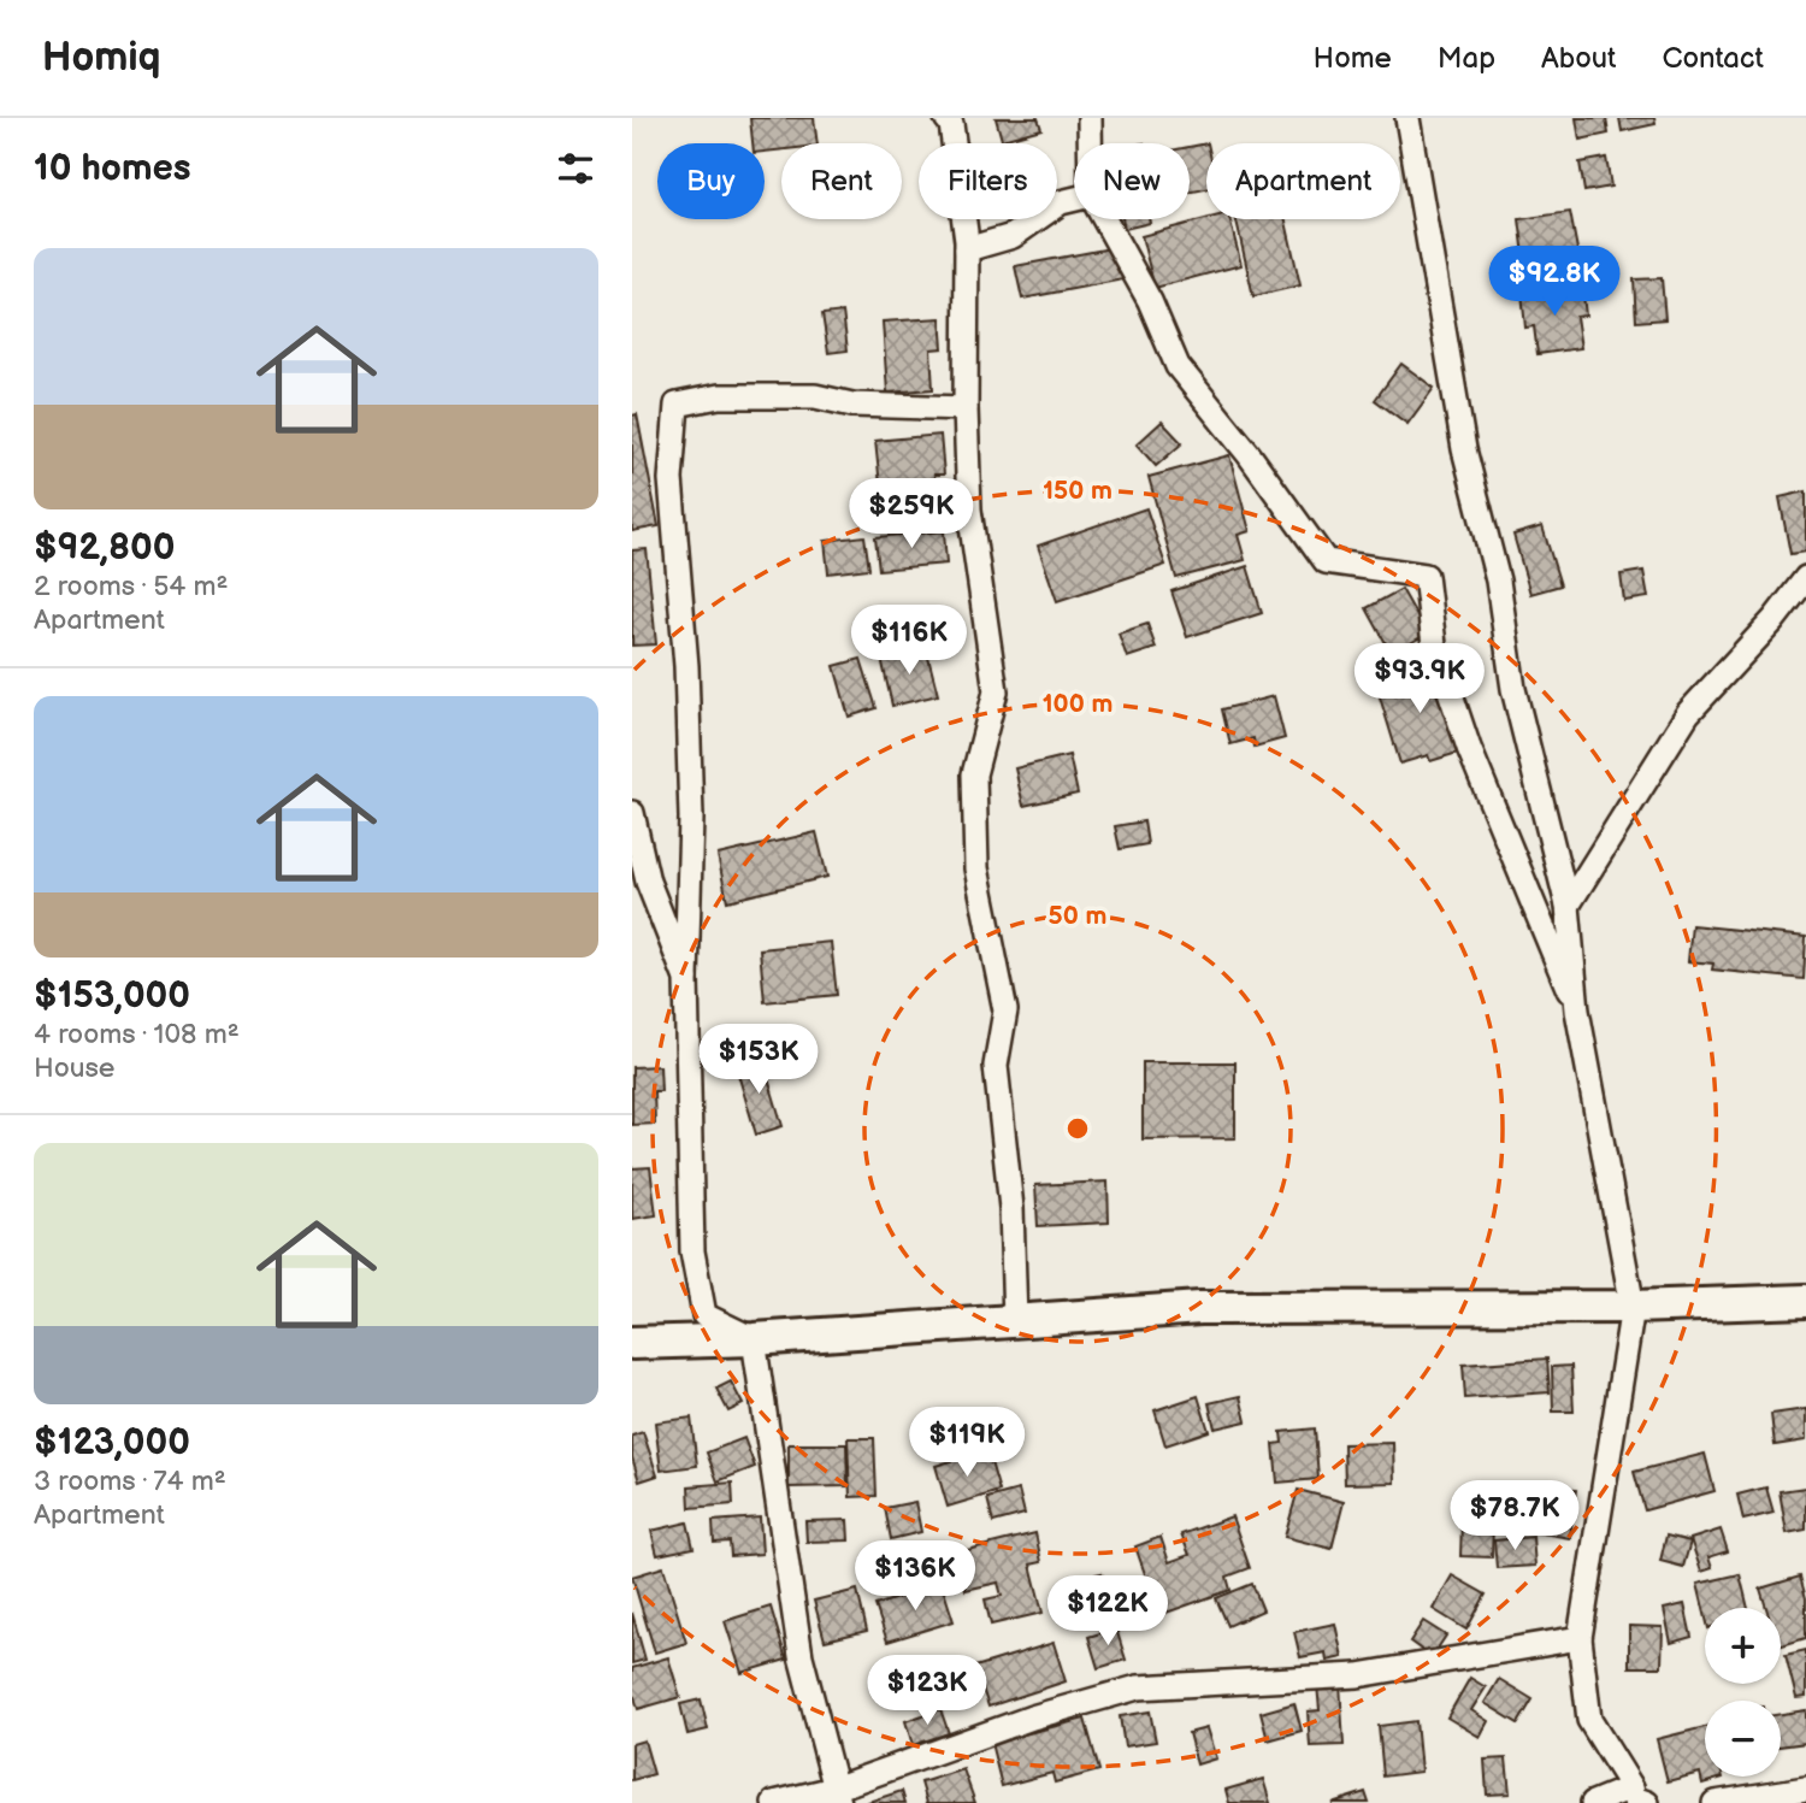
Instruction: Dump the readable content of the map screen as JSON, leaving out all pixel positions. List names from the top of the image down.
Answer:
{
  "page": {
    "header": "Homiq",
    "nav": [
      "Home",
      "Map",
      "About",
      "Contact"
    ],
    "heading": "10 homes",
    "chip": [
      "Buy",
      "Rent",
      "Filters",
      "New",
      "Apartment"
    ],
    "list": [
      {
        "name": "$92,800",
        "note": "2 rooms · 54 m² · Apartment"
      },
      {
        "name": "$153,000",
        "note": "4 rooms · 108 m² · House"
      },
      {
        "name": "$123,000",
        "note": "3 rooms · 74 m² · Apartment"
      }
    ],
    "price": [
      "$92.8K",
      "$259K",
      "$116K",
      "$93.9K",
      "$153K",
      "$119K",
      "$78.7K",
      "$136K",
      "$122K",
      "$123K"
    ],
    "map_buttons": ["+", "−"]
  },
  "rings": ["150 m", "100 m", "50 m"]
}
